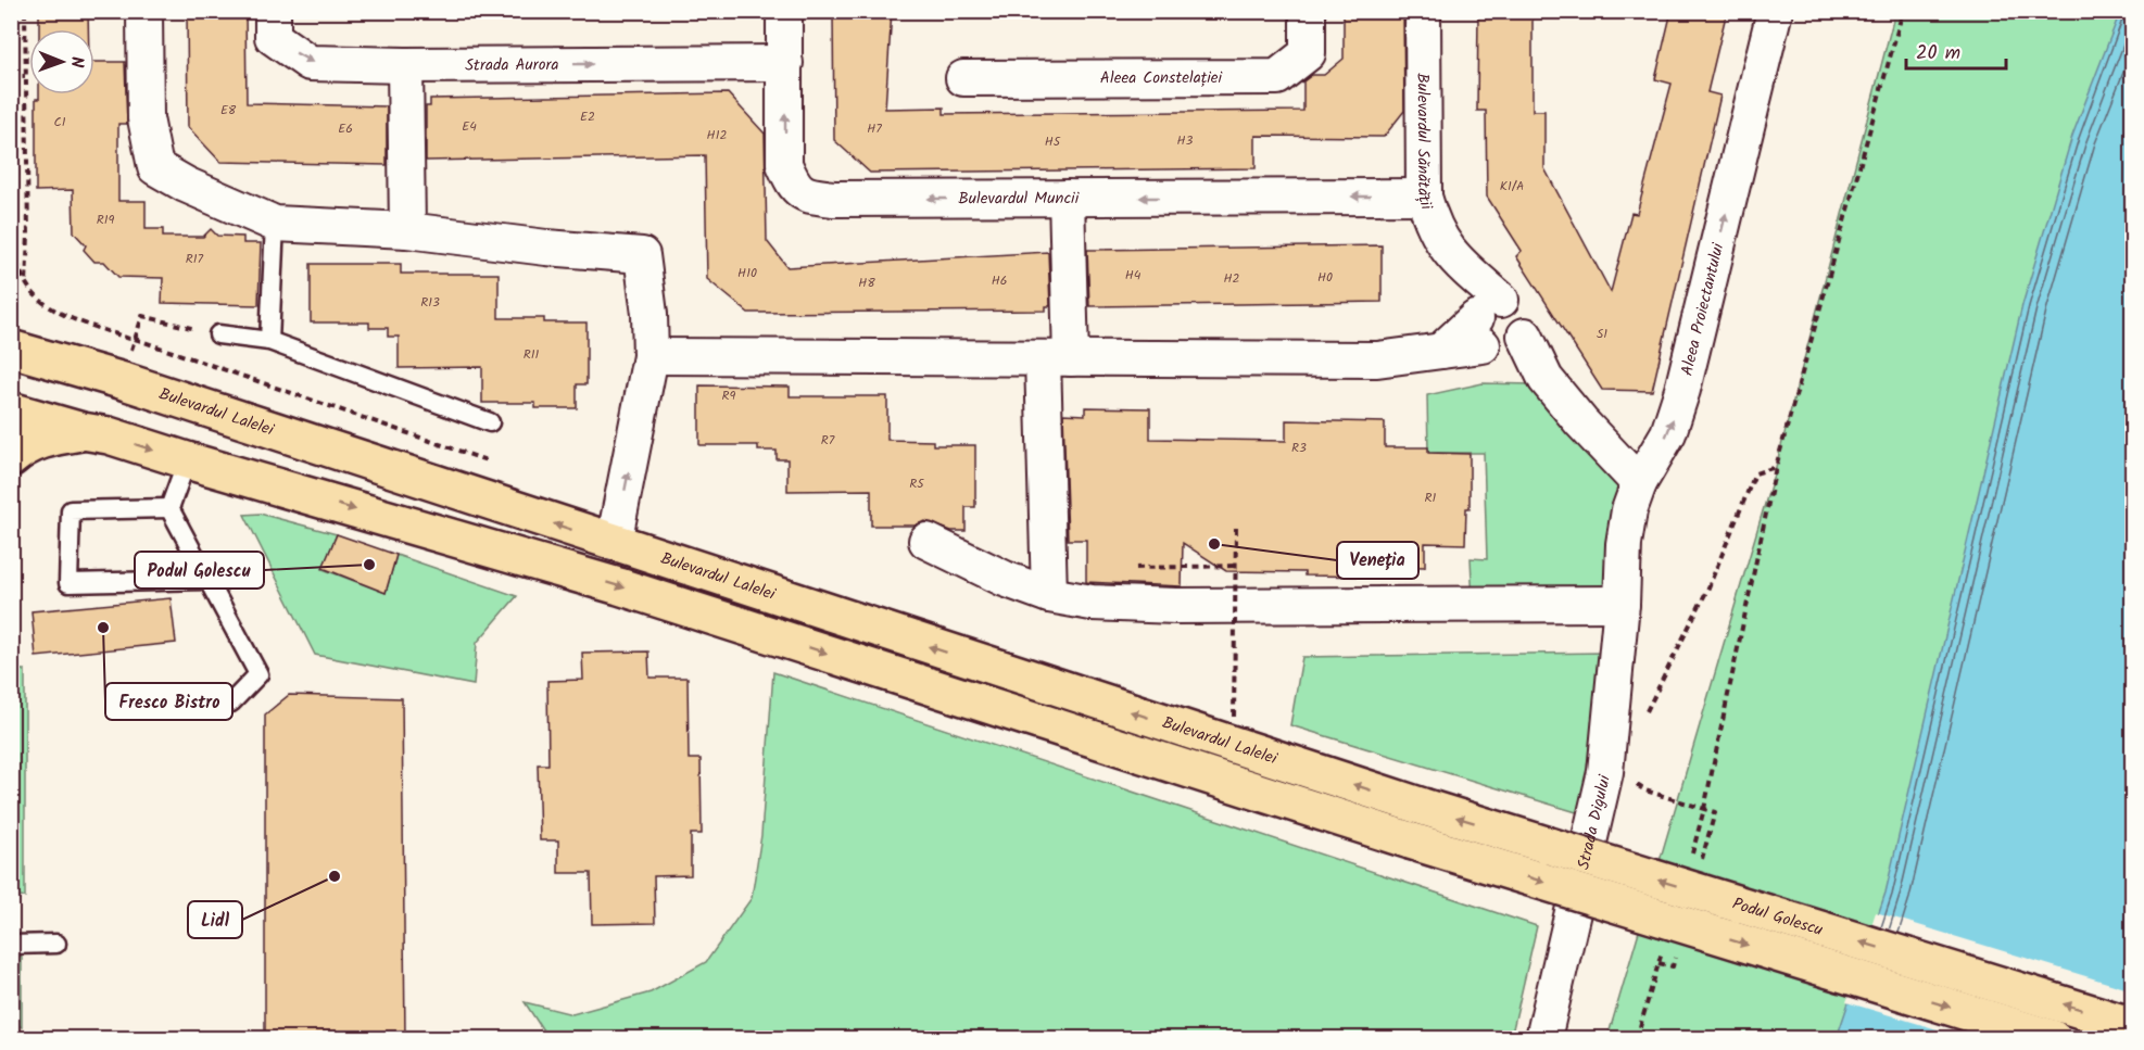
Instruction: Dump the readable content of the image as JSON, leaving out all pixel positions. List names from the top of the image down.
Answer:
{
  "streets": {
    "main road": ["Bulevardul Lalelei", "Podul Golescu"],
    "street": [
      "Strada Aurora",
      "Aleea Constelației",
      "Bulevardul Sănătății",
      "Bulevardul Muncii",
      "Aleea Proiectantului",
      "Strada Digului"
    ]
  },
  "crossings": [
    ["Strada Aurora", "Bulevardul Muncii"],
    ["Bulevardul Sănătății", "Bulevardul Muncii"],
    ["Bulevardul Sănătății", "Aleea Proiectantului"],
    ["Aleea Proiectantului", "Strada Digului"],
    ["Bulevardul Lalelei", "Podul Golescu"]
  ],
  "one_way": ["Aleea Proiectantului"],
  "places": [
    "Veneția",
    "Podul Golescu",
    "Fresco Bistro",
    "Lidl"
  ],
  "house_numbers": [
    "E8",
    "E2",
    "C1",
    "E4",
    "E6",
    "H7",
    "H12",
    "H3",
    "H5",
    "K1/A",
    "R19",
    "R17",
    "H10",
    "H4",
    "H0",
    "H2",
    "H6",
    "H8",
    "R13",
    "S1",
    "R11",
    "R9",
    "R7",
    "R3",
    "R5",
    "R1"
  ],
  "scale_bar": "20 m",
  "north": "right"
}
